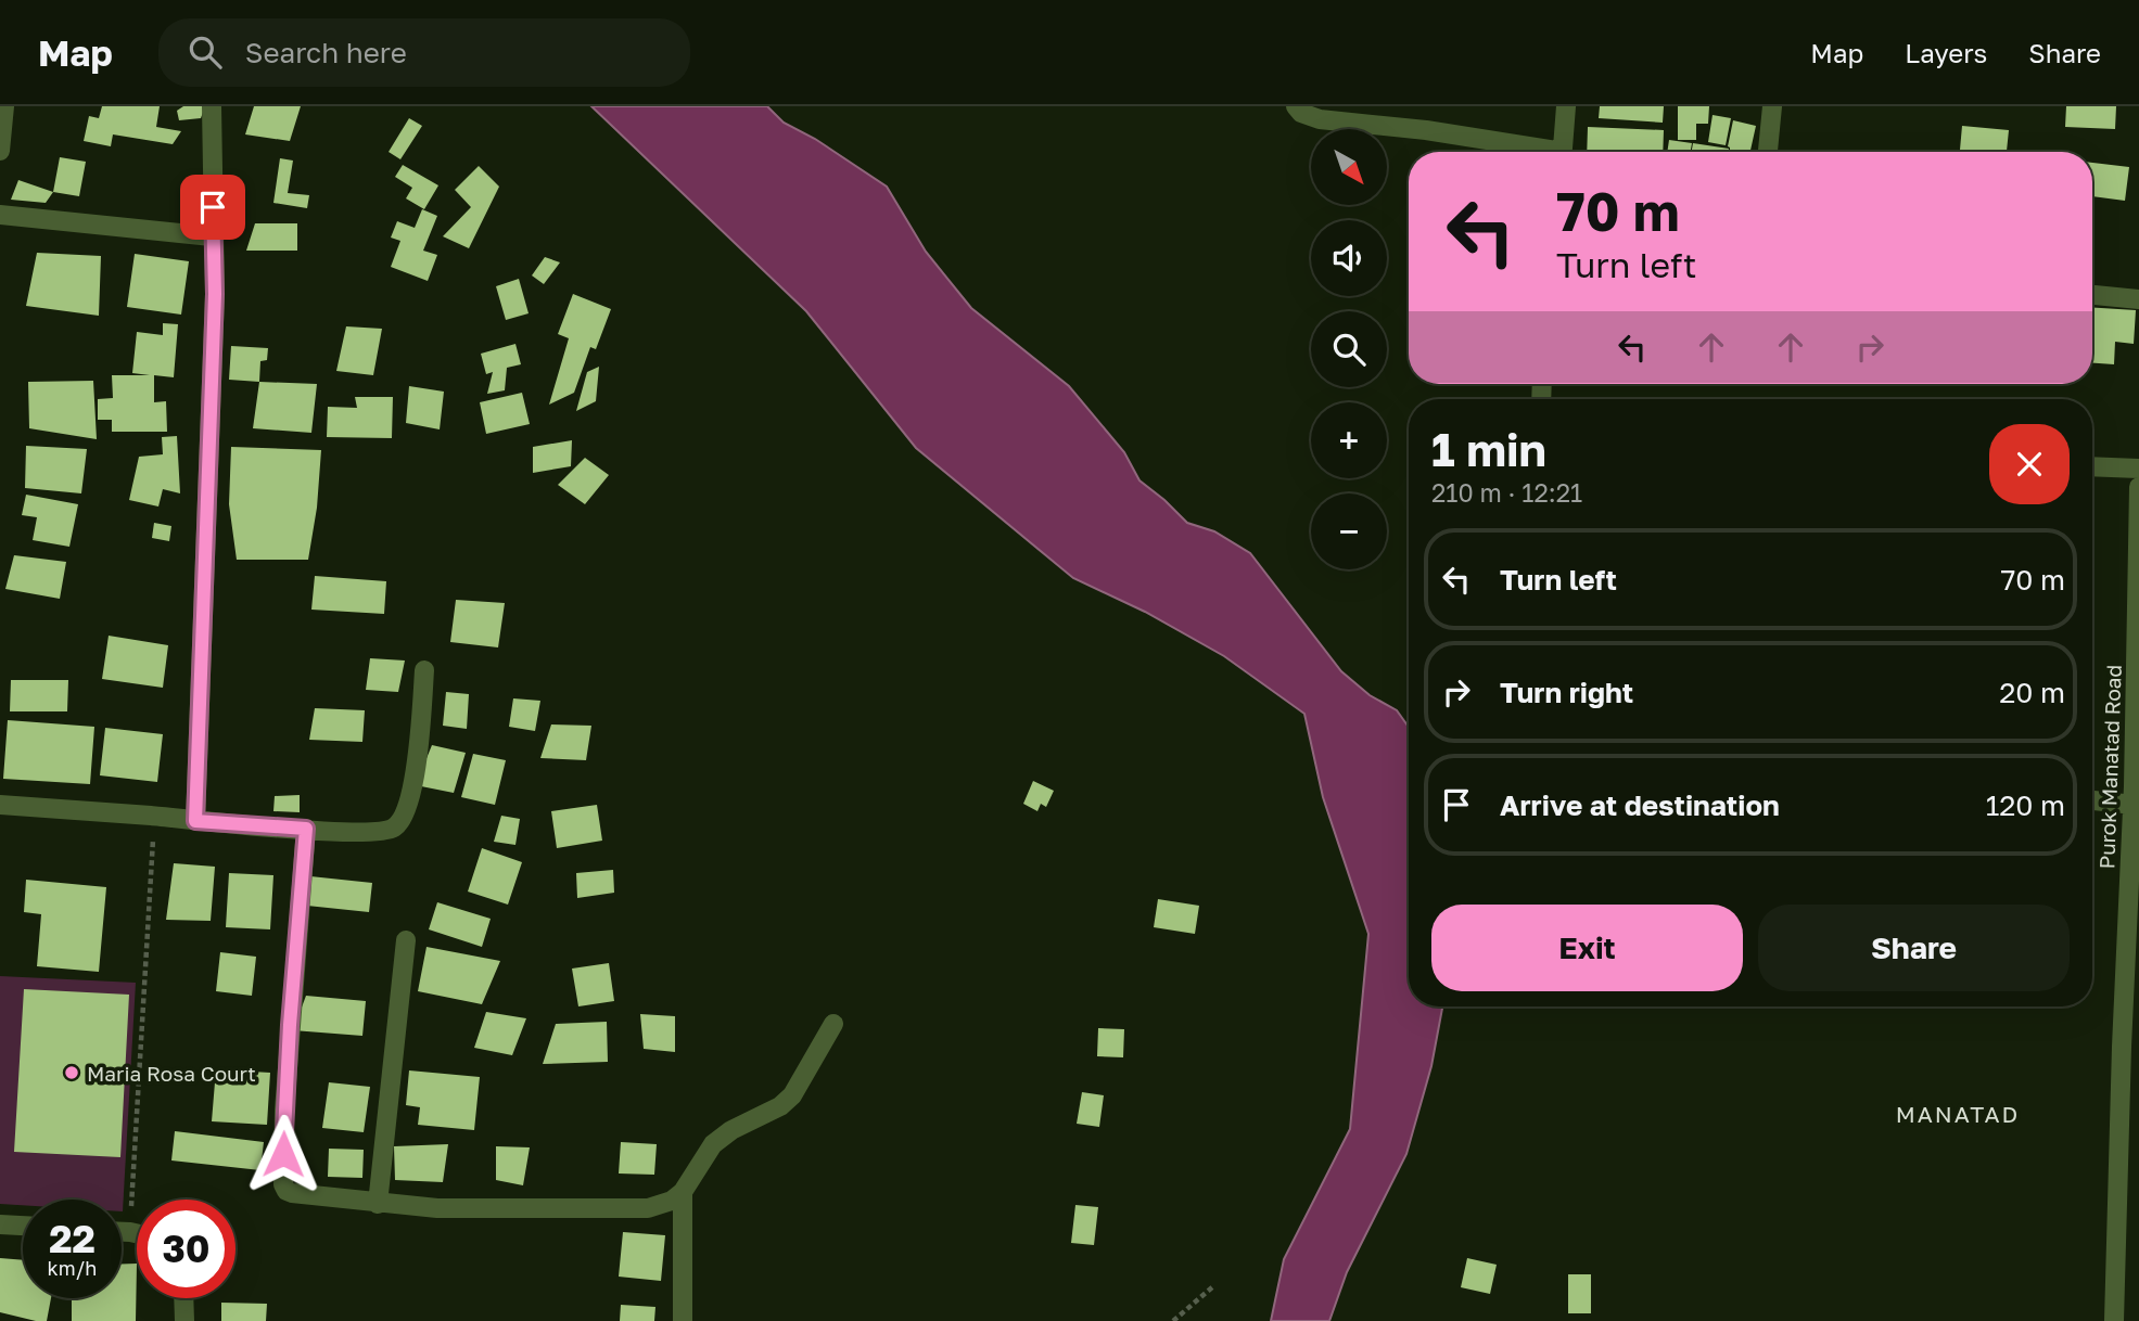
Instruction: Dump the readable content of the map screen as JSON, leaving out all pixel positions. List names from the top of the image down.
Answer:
{
  "streets": {
    "street": ["Purok Manatad Road"]
  },
  "districts": ["MANATAD"],
  "places": ["Maria Rosa Court"],
  "north": "bottom right",
  "page": {
    "header": "Map",
    "search": "Search here",
    "nav": ["Map", "Layers", "Share"],
    "map_buttons": ["+", "−"],
    "turn": ["70 m", "Turn left"],
    "heading": ["1 min", "210 m · 12:21"],
    "list": [
      {
        "name": "Turn left",
        "value": "70 m"
      },
      {
        "name": "Turn right",
        "value": "20 m"
      },
      {
        "name": "Arrive at destination",
        "value": "120 m"
      }
    ],
    "buttons": ["Exit", "Share"],
    "speed": "22 km/h",
    "limit": "30"
  }
}
